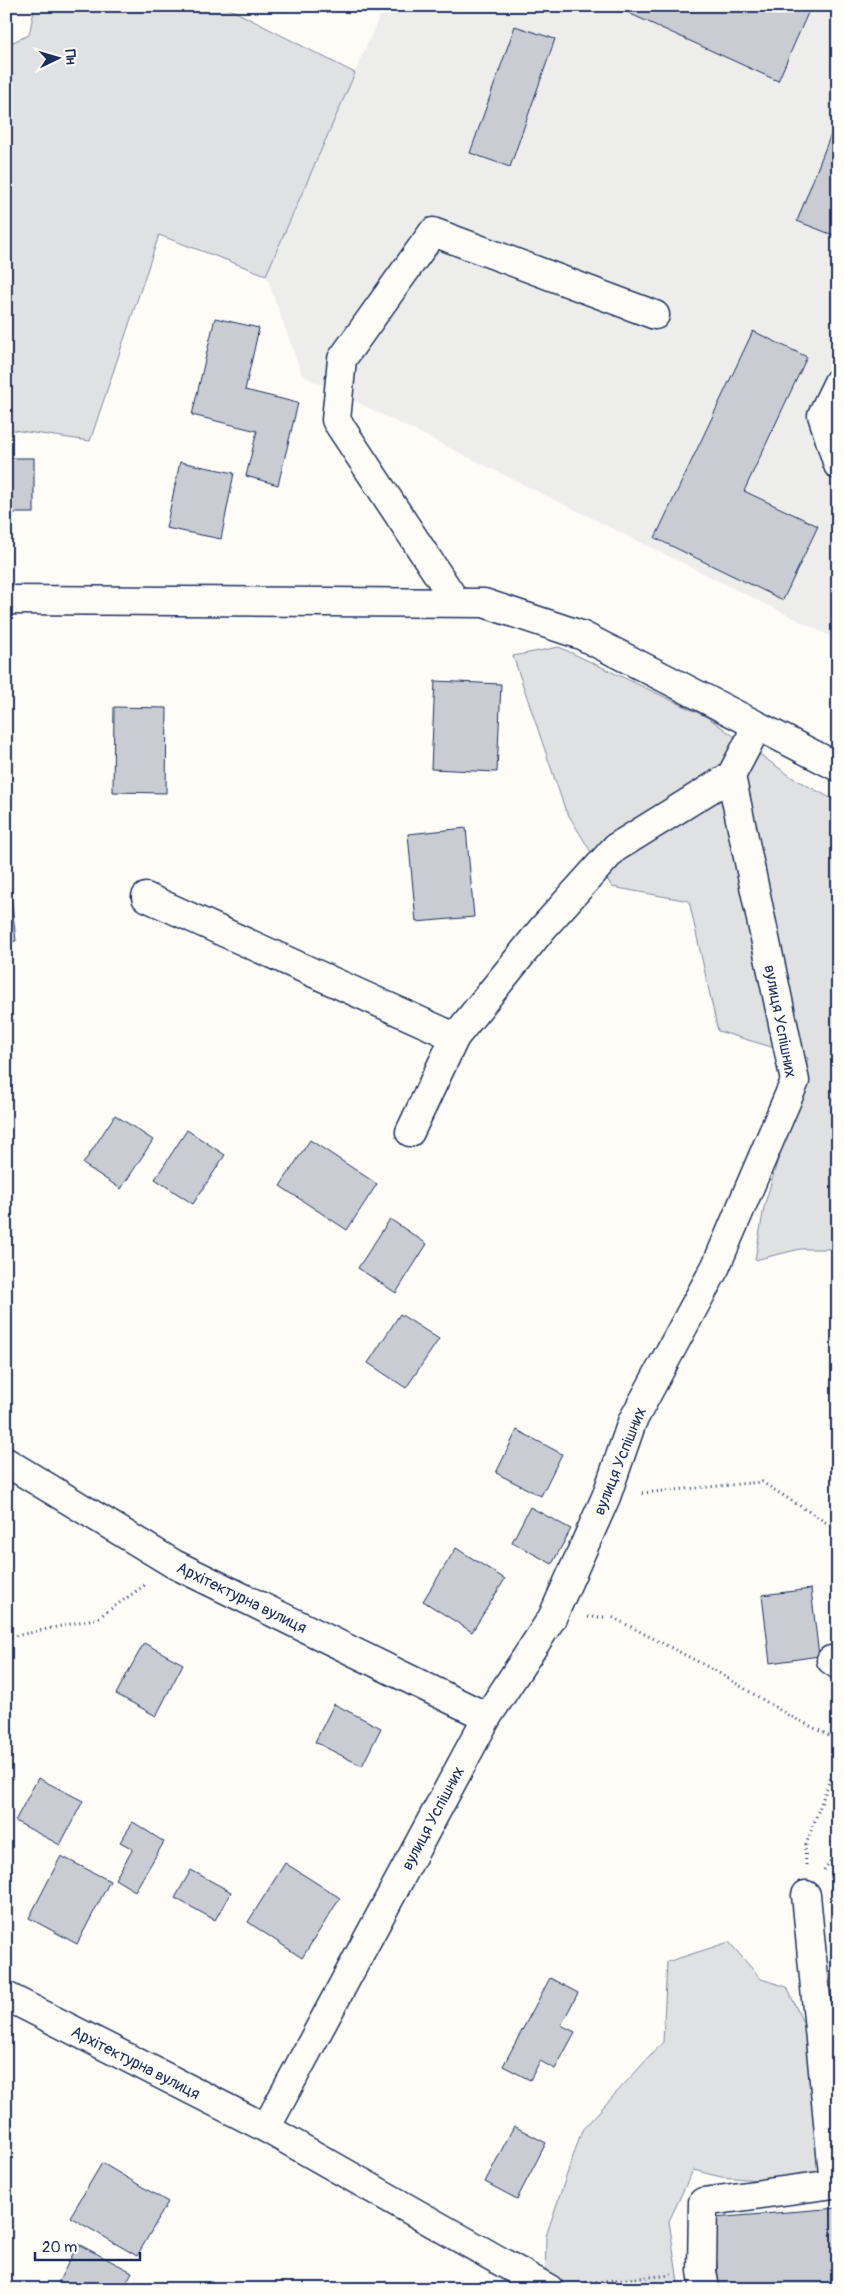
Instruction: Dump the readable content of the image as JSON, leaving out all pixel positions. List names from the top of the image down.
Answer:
{
  "streets": {
    "street": ["вулиця Успішних", "Архітектурна вулиця"]
  },
  "crossings": [
    ["вулиця Успішних", "Архітектурна вулиця"]
  ],
  "scale_bar": "20 m",
  "north": "right"
}
